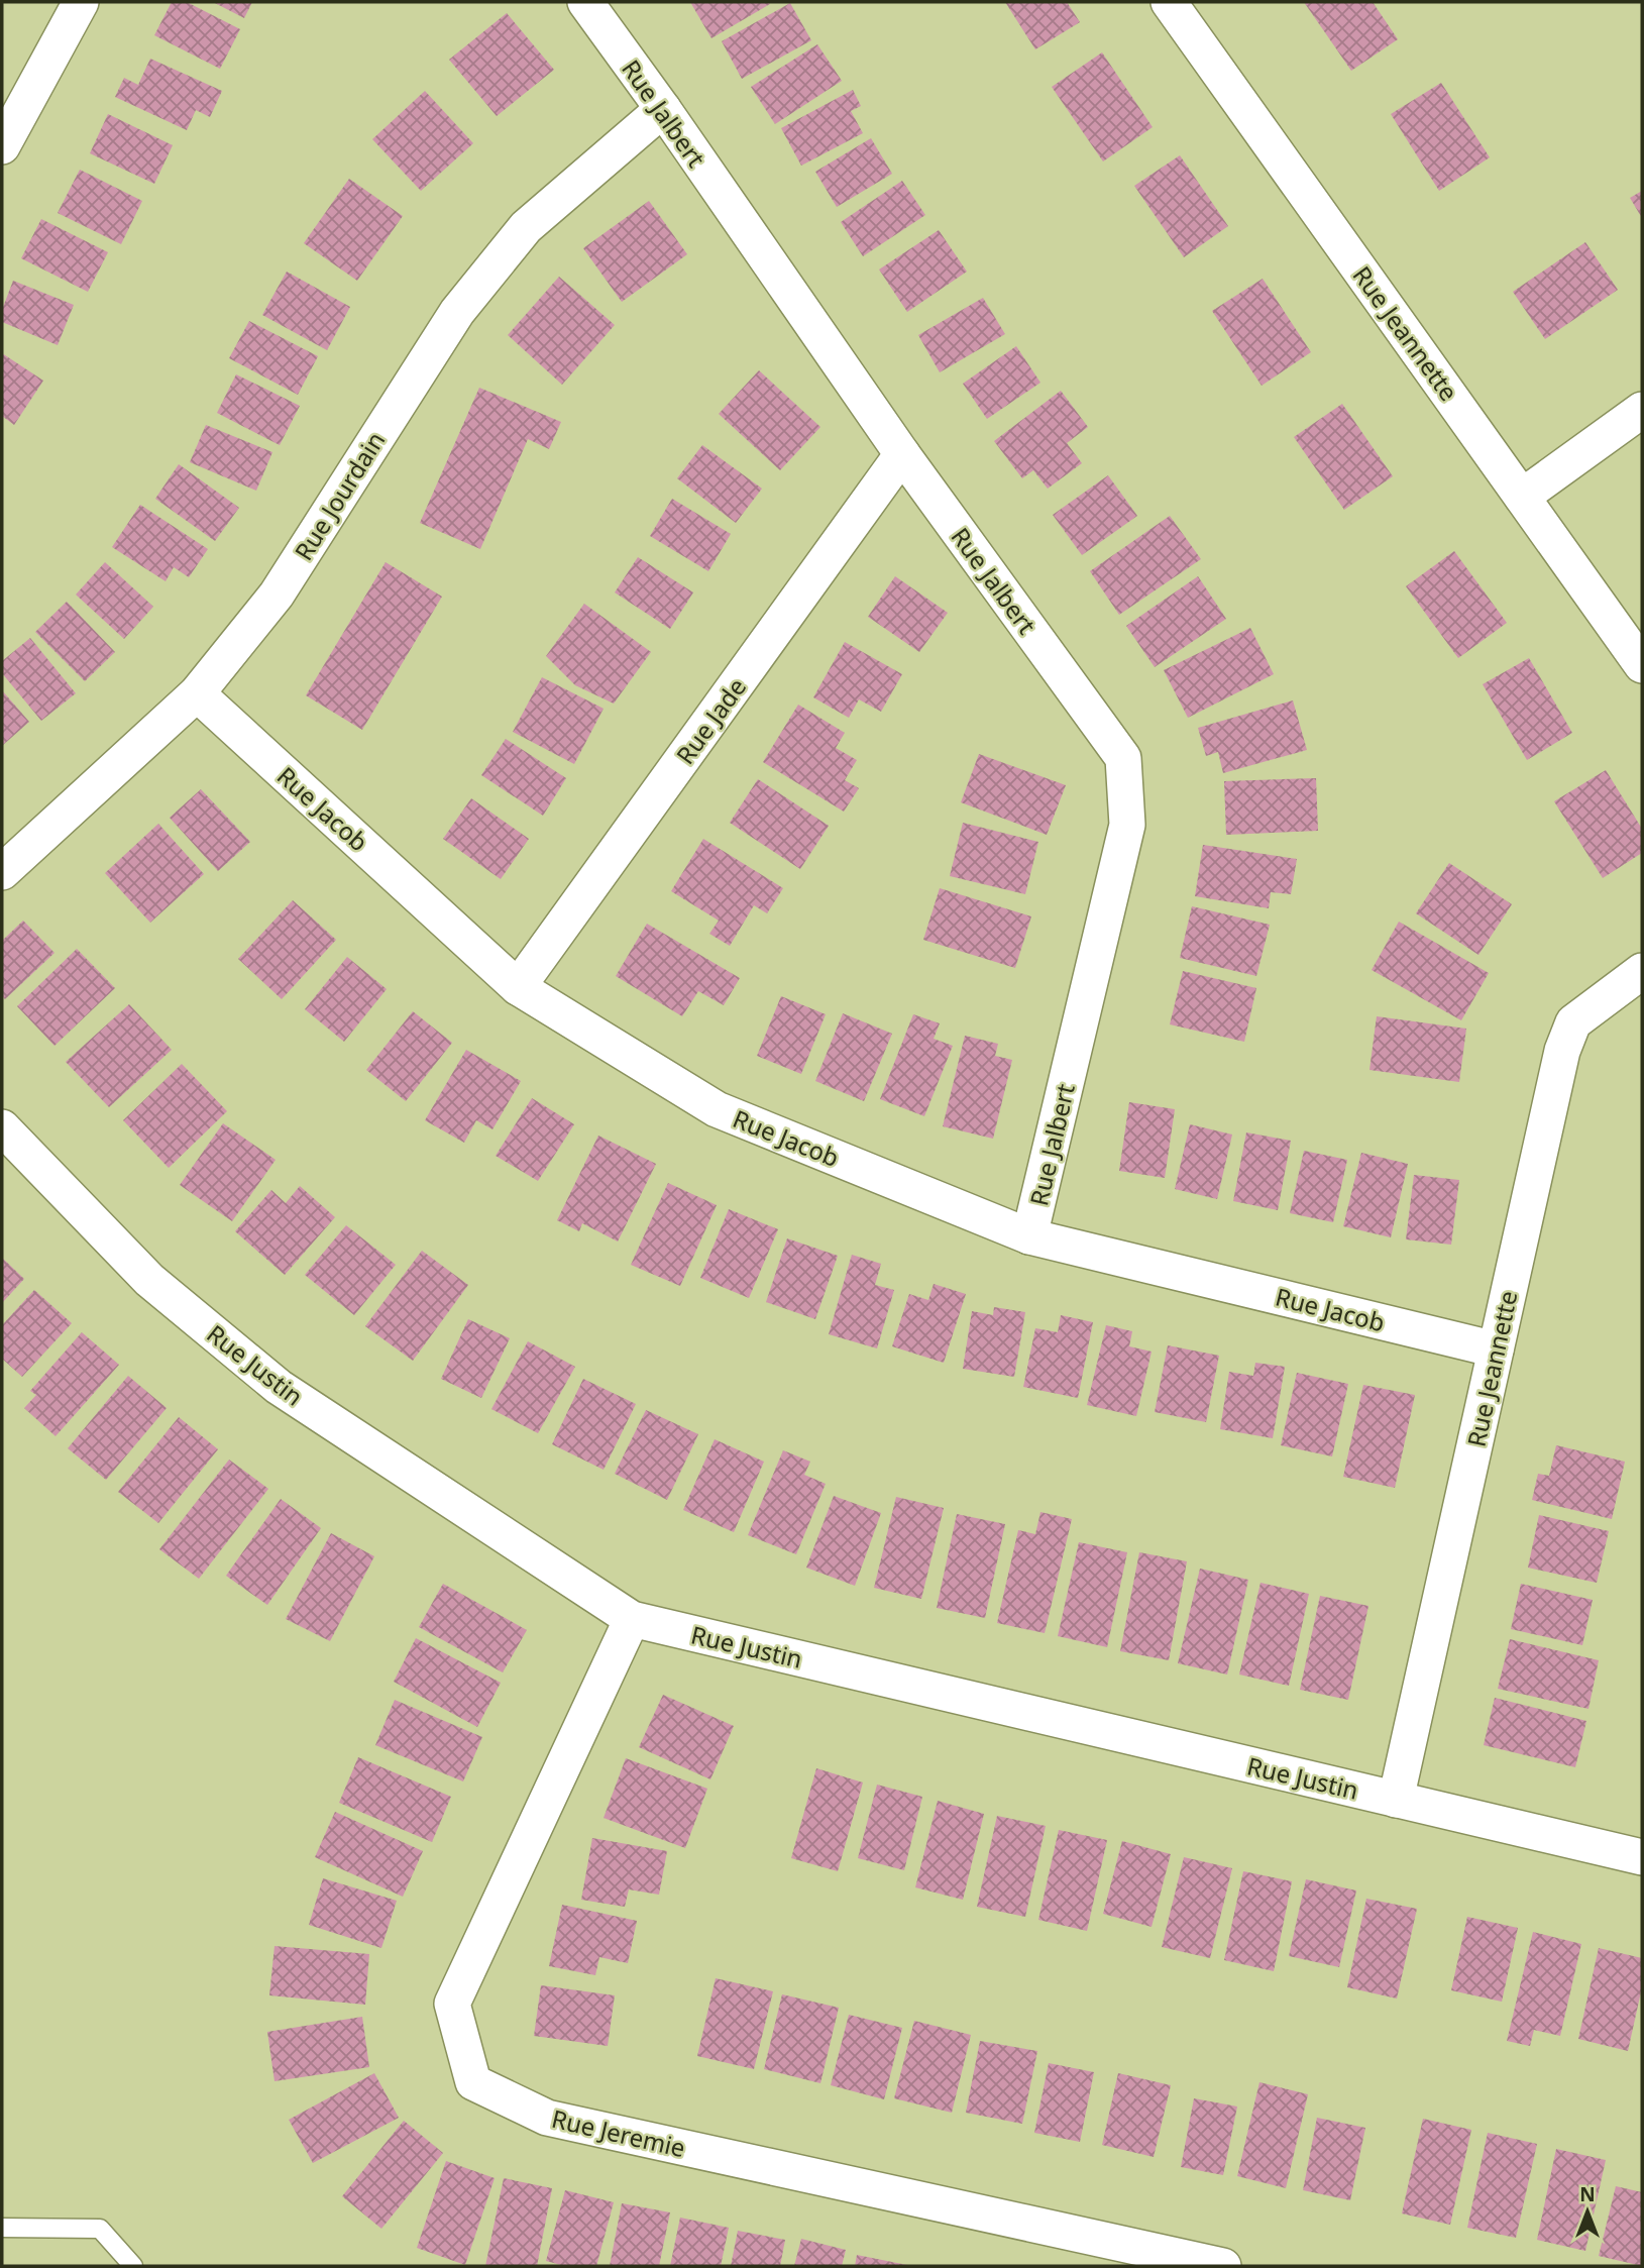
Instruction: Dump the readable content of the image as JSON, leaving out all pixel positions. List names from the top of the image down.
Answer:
{
  "streets": {
    "street": [
      "Rue Jalbert",
      "Rue Jeannette",
      "Rue Jourdain",
      "Rue Jade",
      "Rue Jacob",
      "Rue Justin",
      "Rue Jeremie"
    ]
  },
  "crossings": [
    ["Rue Jalbert", "Rue Jourdain"],
    ["Rue Jalbert", "Rue Jade"],
    ["Rue Jalbert", "Rue Jacob"],
    ["Rue Jeannette", "Rue Jacob"],
    ["Rue Jeannette", "Rue Justin"],
    ["Rue Jourdain", "Rue Jacob"],
    ["Rue Jade", "Rue Jacob"],
    ["Rue Justin", "Rue Jeremie"]
  ],
  "north": "top"
}
